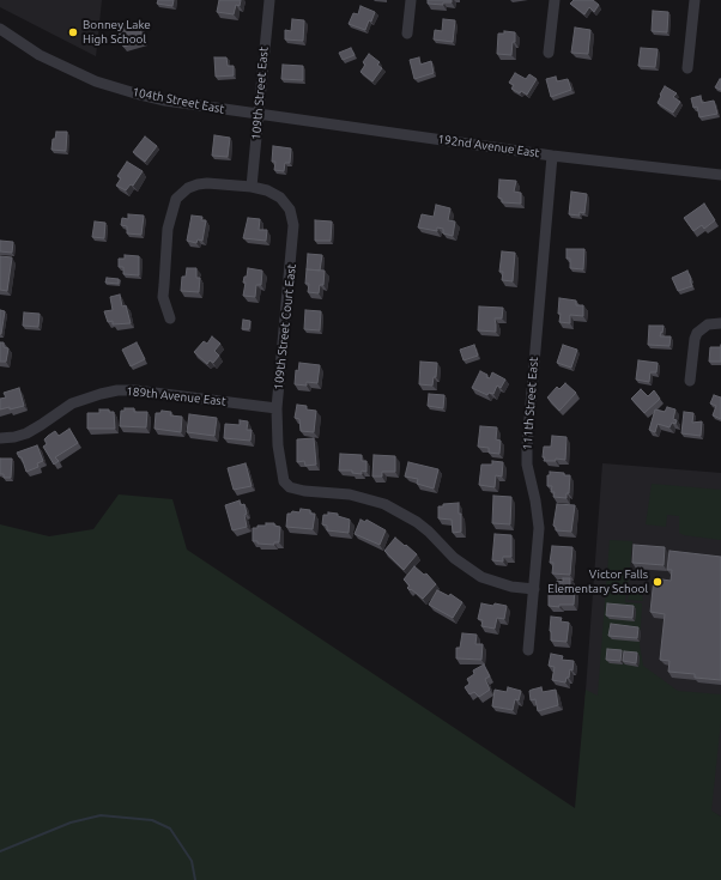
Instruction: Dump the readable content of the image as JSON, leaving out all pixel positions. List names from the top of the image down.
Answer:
{
  "streets": {
    "street": [
      "109th Street East",
      "104th Street East",
      "192nd Avenue East",
      "109th Street Court East",
      "189th Avenue East",
      "111th Street East"
    ]
  },
  "crossings": [
    ["109th Street East", "104th Street East"],
    ["109th Street East", "192nd Avenue East"],
    ["109th Street East", "109th Street Court East"],
    ["104th Street East", "192nd Avenue East"],
    ["192nd Avenue East", "111th Street East"],
    ["109th Street Court East", "189th Avenue East"],
    ["109th Street Court East", "111th Street East"]
  ],
  "places": ["Bonney Lake High School", "Victor Falls Elementary School"]
}
